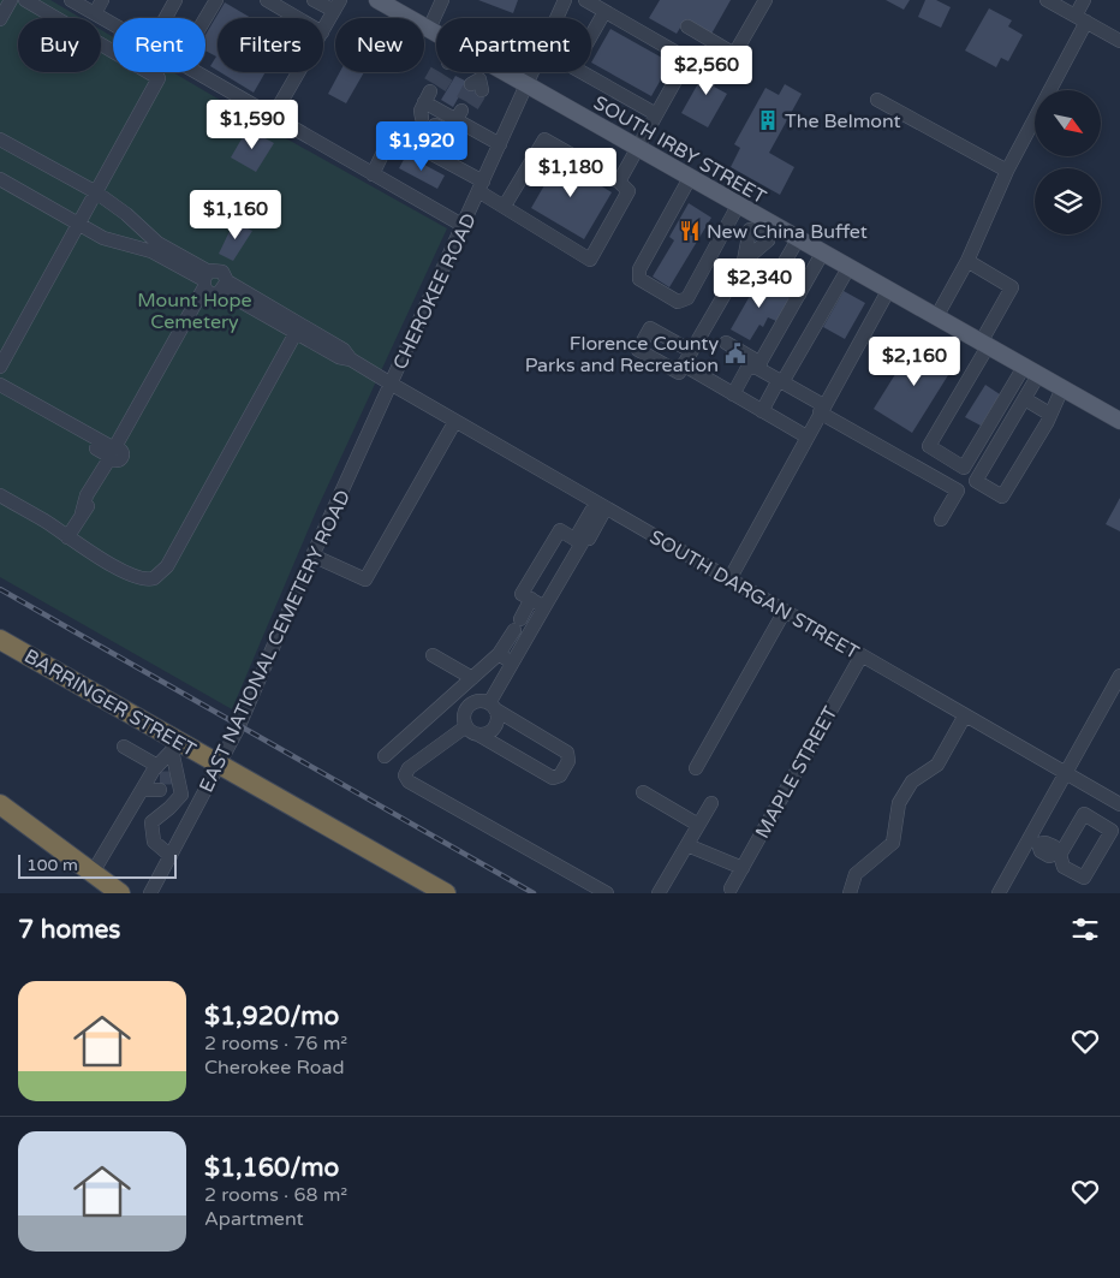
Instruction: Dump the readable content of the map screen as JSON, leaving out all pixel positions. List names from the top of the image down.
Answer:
{
  "streets": {
    "highway": ["BARRINGER STREET"],
    "main road": ["SOUTH IRBY STREET"],
    "street": [
      "CHEROKEE ROAD",
      "SOUTH DARGAN STREET",
      "EAST NATIONAL CEMETERY ROAD",
      "MAPLE STREET"
    ]
  },
  "crossings": [
    ["SOUTH IRBY STREET", "CHEROKEE ROAD"],
    ["CHEROKEE ROAD", "SOUTH DARGAN STREET"],
    ["CHEROKEE ROAD", "EAST NATIONAL CEMETERY ROAD"],
    ["SOUTH DARGAN STREET", "EAST NATIONAL CEMETERY ROAD"],
    ["SOUTH DARGAN STREET", "MAPLE STREET"],
    ["EAST NATIONAL CEMETERY ROAD", "BARRINGER STREET"]
  ],
  "parks": ["Mount Hope Cemetery"],
  "places": {
    "building": ["The Belmont"],
    "restaurant": ["New China Buffet"],
    "public building": ["Florence County Parks and Recreation"]
  },
  "scale_bar": "100 m",
  "north": "bottom right",
  "page": {
    "chip": [
      "Buy",
      "Rent",
      "Filters",
      "New",
      "Apartment"
    ],
    "price": [
      "$2,560",
      "$1,590",
      "$1,920",
      "$1,180",
      "$1,160",
      "$2,340",
      "$2,160"
    ],
    "scale": "100 m",
    "heading": "7 homes",
    "list": [
      {
        "name": "$1,920/mo",
        "note": "2 rooms · 76 m² · Cherokee Road"
      },
      {
        "name": "$1,160/mo",
        "note": "2 rooms · 68 m² · Apartment"
      }
    ]
  }
}
